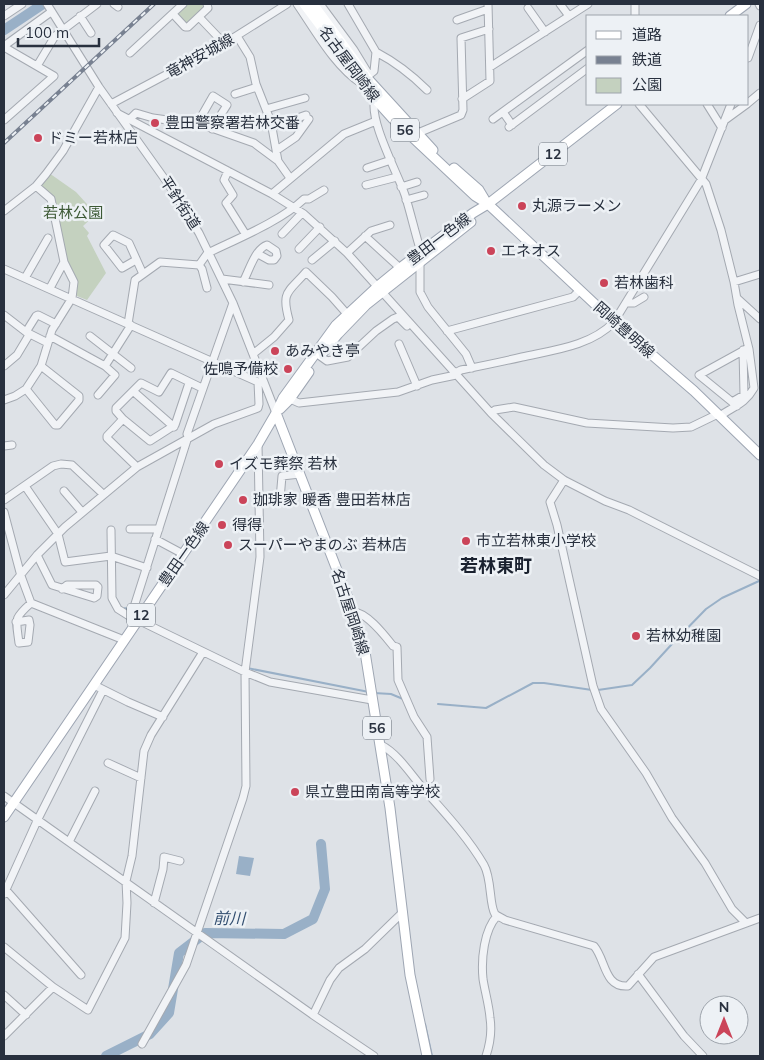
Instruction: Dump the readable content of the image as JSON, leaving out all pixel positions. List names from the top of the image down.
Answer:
{
  "streets": {
    "main road": [
      "名古屋岡崎線",
      "56",
      "12",
      "豊田一色線",
      "岡崎豊明線"
    ],
    "street": ["竜神安城線", "平針街道"]
  },
  "crossings": [
    ["竜神安城線", "平針街道"],
    ["名古屋岡崎線", "平針街道"],
    ["名古屋岡崎線", "豊田一色線"],
    ["名古屋岡崎線", "岡崎豊明線"],
    ["平針街道", "豊田一色線"],
    ["豊田一色線", "岡崎豊明線"]
  ],
  "districts": ["若林東町"],
  "water": ["前川"],
  "parks": ["若林公園"],
  "places": [
    "豊田警察署若林交番",
    "ドミー若林店",
    "丸源ラーメン",
    "エネオス",
    "若林歯科",
    "あみやき亭",
    "佐鳴予備校",
    "イズモ葬祭 若林",
    "珈琲家 暖香 豊田若林店",
    "得得",
    "市立若林東小学校",
    "スーパーやまのぶ 若林店",
    "若林幼稚園",
    "県立豊田南高等学校"
  ],
  "legend": ["道路", "鉄道", "公園"],
  "scale_bar": "100 m",
  "north": "top"
}
